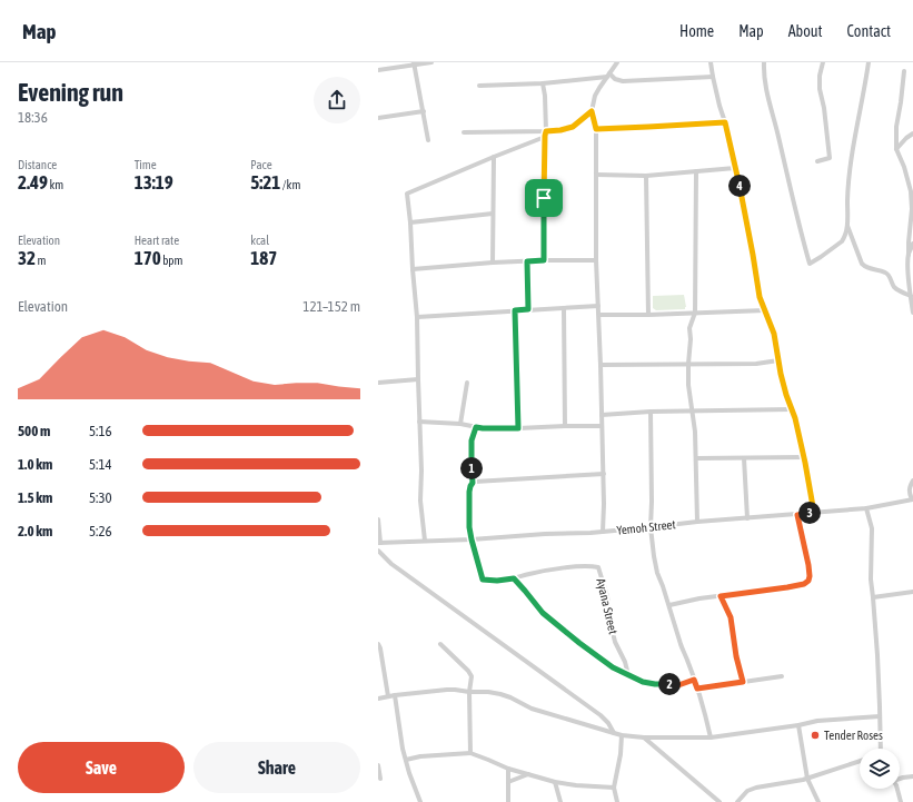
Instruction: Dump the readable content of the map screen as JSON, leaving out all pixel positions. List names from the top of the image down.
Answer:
{
  "streets": {
    "street": ["Yemoh Street", "Ayana Street"]
  },
  "places": ["Tender Roses"],
  "page": {
    "header": "Map",
    "nav": [
      "Home",
      "Map",
      "About",
      "Contact"
    ],
    "heading": ["Evening run", "18:36"],
    "stats": [
      ["Distance", "2.49 km"],
      ["Time", "13:19"],
      ["Pace", "5:21 /km"],
      ["Elevation", "32 m"],
      ["Heart rate", "170 bpm"],
      ["kcal", "187"]
    ],
    "pins": [
      "4",
      "1",
      "3",
      "2"
    ],
    "chart": ["Elevation", "121–152 m"],
    "list": [
      {
        "name": "500 m",
        "note": "5:16"
      },
      {
        "name": "1.0 km",
        "note": "5:14"
      },
      {
        "name": "1.5 km",
        "note": "5:30"
      },
      {
        "name": "2.0 km",
        "note": "5:26"
      }
    ],
    "buttons": ["Save", "Share"]
  }
}
